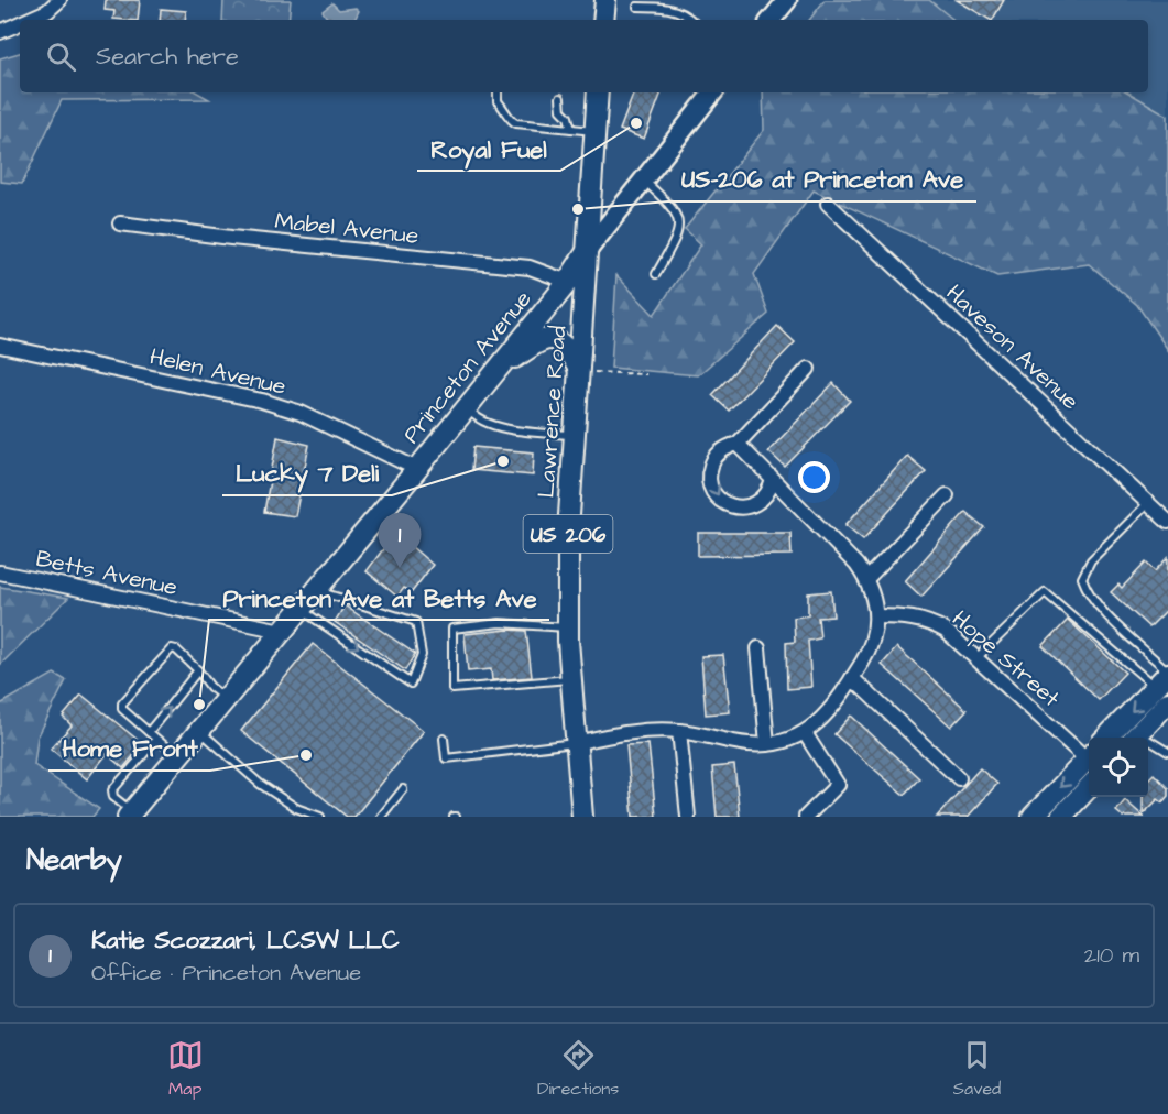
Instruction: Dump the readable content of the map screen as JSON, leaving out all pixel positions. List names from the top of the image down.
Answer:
{
  "streets": {
    "main road": ["Princeton Avenue", "Lawrence Road", "US 206"],
    "street": [
      "Mabel Avenue",
      "Haveson Avenue",
      "Helen Avenue",
      "Betts Avenue",
      "Hope Street"
    ]
  },
  "crossings": [
    ["Mabel Avenue", "Princeton Avenue"],
    ["Princeton Avenue", "Helen Avenue"],
    ["Princeton Avenue", "Lawrence Road"],
    ["Princeton Avenue", "Betts Avenue"]
  ],
  "places": [
    "Royal Fuel",
    "US-206 at Princeton Ave",
    "Lucky 7 Deli",
    "Princeton Ave at Betts Ave",
    "Home Front"
  ],
  "page": {
    "search": "Search here",
    "pins": "1",
    "heading": "Nearby",
    "list": [
      {
        "mark": "1",
        "name": "Katie Scozzari, LCSW LLC",
        "note": "Office · Princeton Avenue",
        "value": "210 m"
      }
    ],
    "nav": ["Map", "Directions", "Saved"]
  }
}
